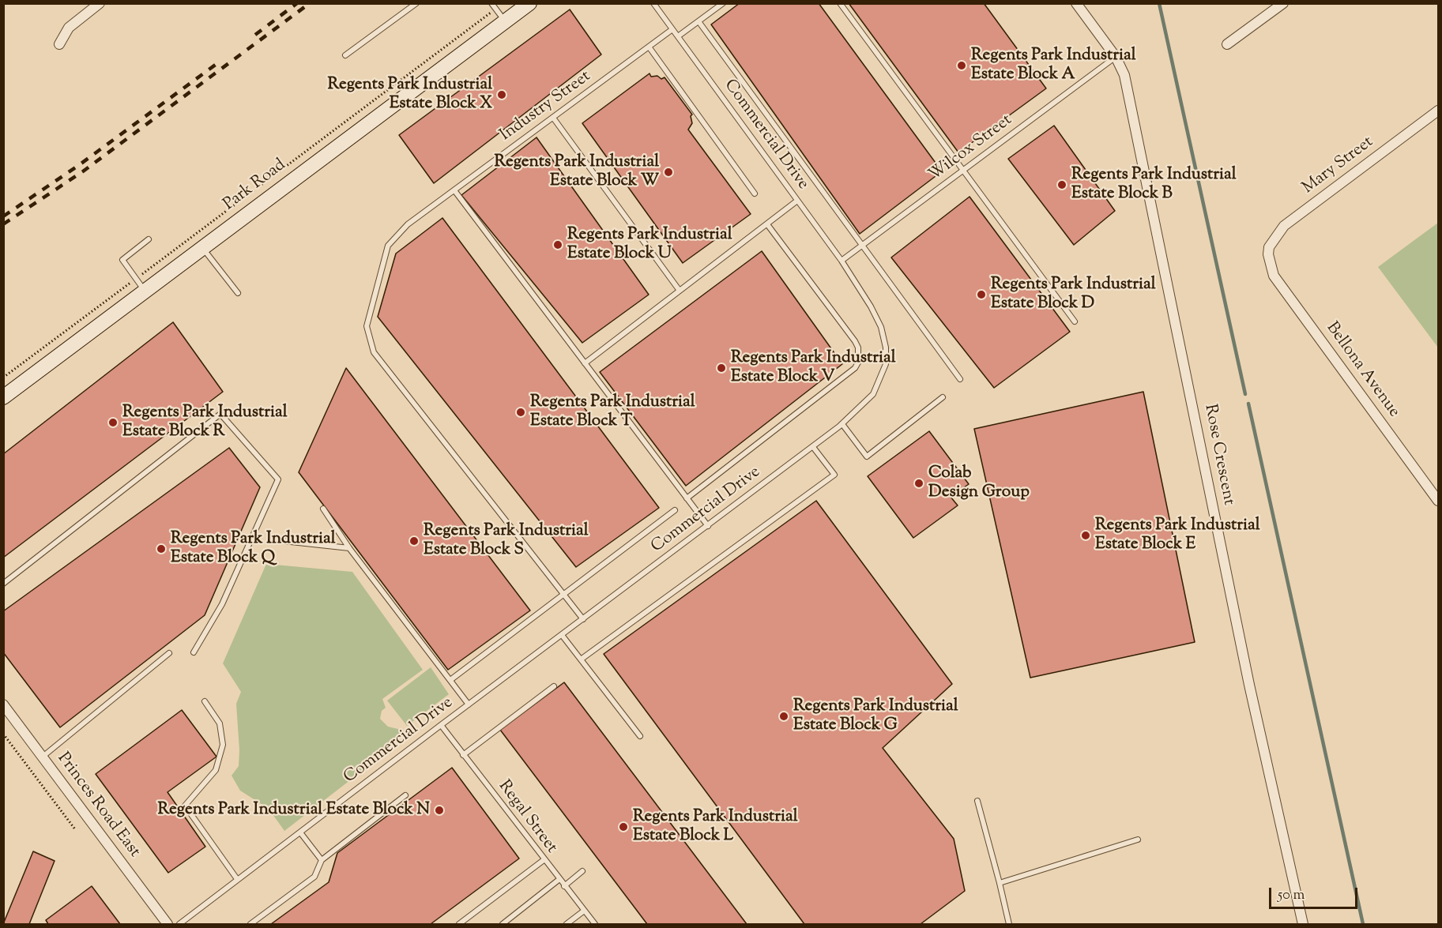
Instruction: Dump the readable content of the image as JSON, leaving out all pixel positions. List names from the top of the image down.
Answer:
{
  "streets": {
    "main road": ["Park Road"],
    "street": [
      "Mary Street",
      "Bellona Avenue",
      "Rose Crescent",
      "Princes Road East"
    ],
    "lane": [
      "Industry Street",
      "Commercial Drive",
      "Wilcox Street",
      "Regal Street"
    ]
  },
  "crossings": [
    ["Industry Street", "Commercial Drive"],
    ["Commercial Drive", "Wilcox Street"],
    ["Commercial Drive", "Regal Street"],
    ["Wilcox Street", "Rose Crescent"],
    ["Mary Street", "Bellona Avenue"]
  ],
  "places": [
    "Regents Park Industrial Estate Block A",
    "Regents Park Industrial Estate Block X",
    "Regents Park Industrial Estate Block W",
    "Regents Park Industrial Estate Block B",
    "Regents Park Industrial Estate Block U",
    "Regents Park Industrial Estate Block D",
    "Regents Park Industrial Estate Block V",
    "Regents Park Industrial Estate Block T",
    "Regents Park Industrial Estate Block R",
    "Colab Design Group",
    "Regents Park Industrial Estate Block E",
    "Regents Park Industrial Estate Block S",
    "Regents Park Industrial Estate Block Q",
    "Regents Park Industrial Estate Block G",
    "Regents Park Industrial Estate Block N",
    "Regents Park Industrial Estate Block L"
  ],
  "scale_bar": "50 m"
}
